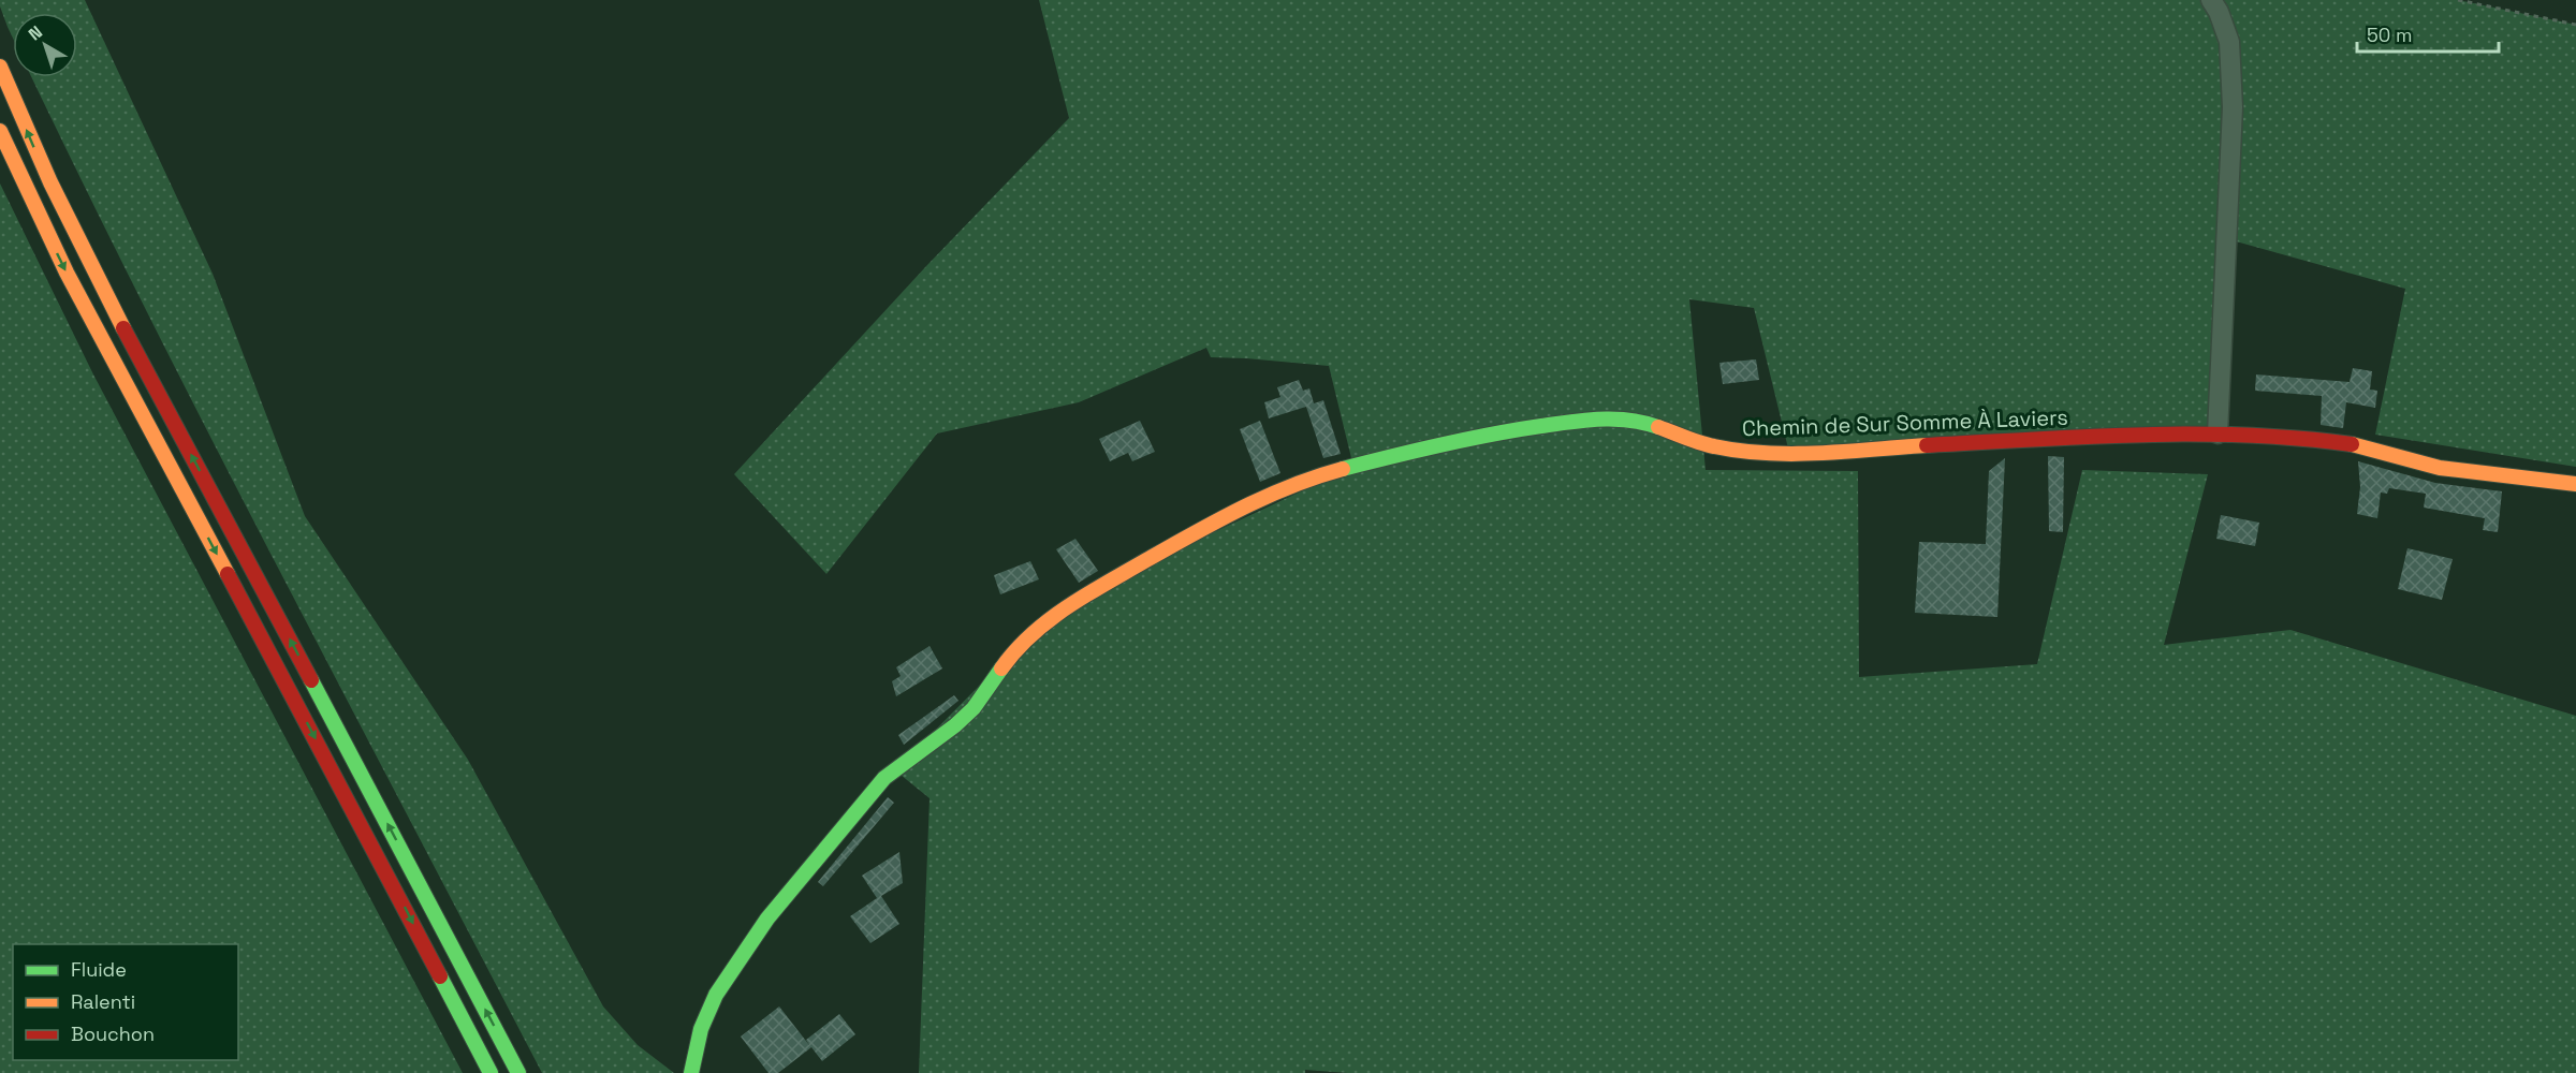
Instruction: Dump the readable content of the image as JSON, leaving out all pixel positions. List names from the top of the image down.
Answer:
{
  "streets": {
    "main road": ["Chemin de Sur Somme À Laviers"]
  },
  "legend": ["Fluide", "Ralenti", "Bouchon"],
  "scale_bar": "50 m",
  "north": "top left"
}
